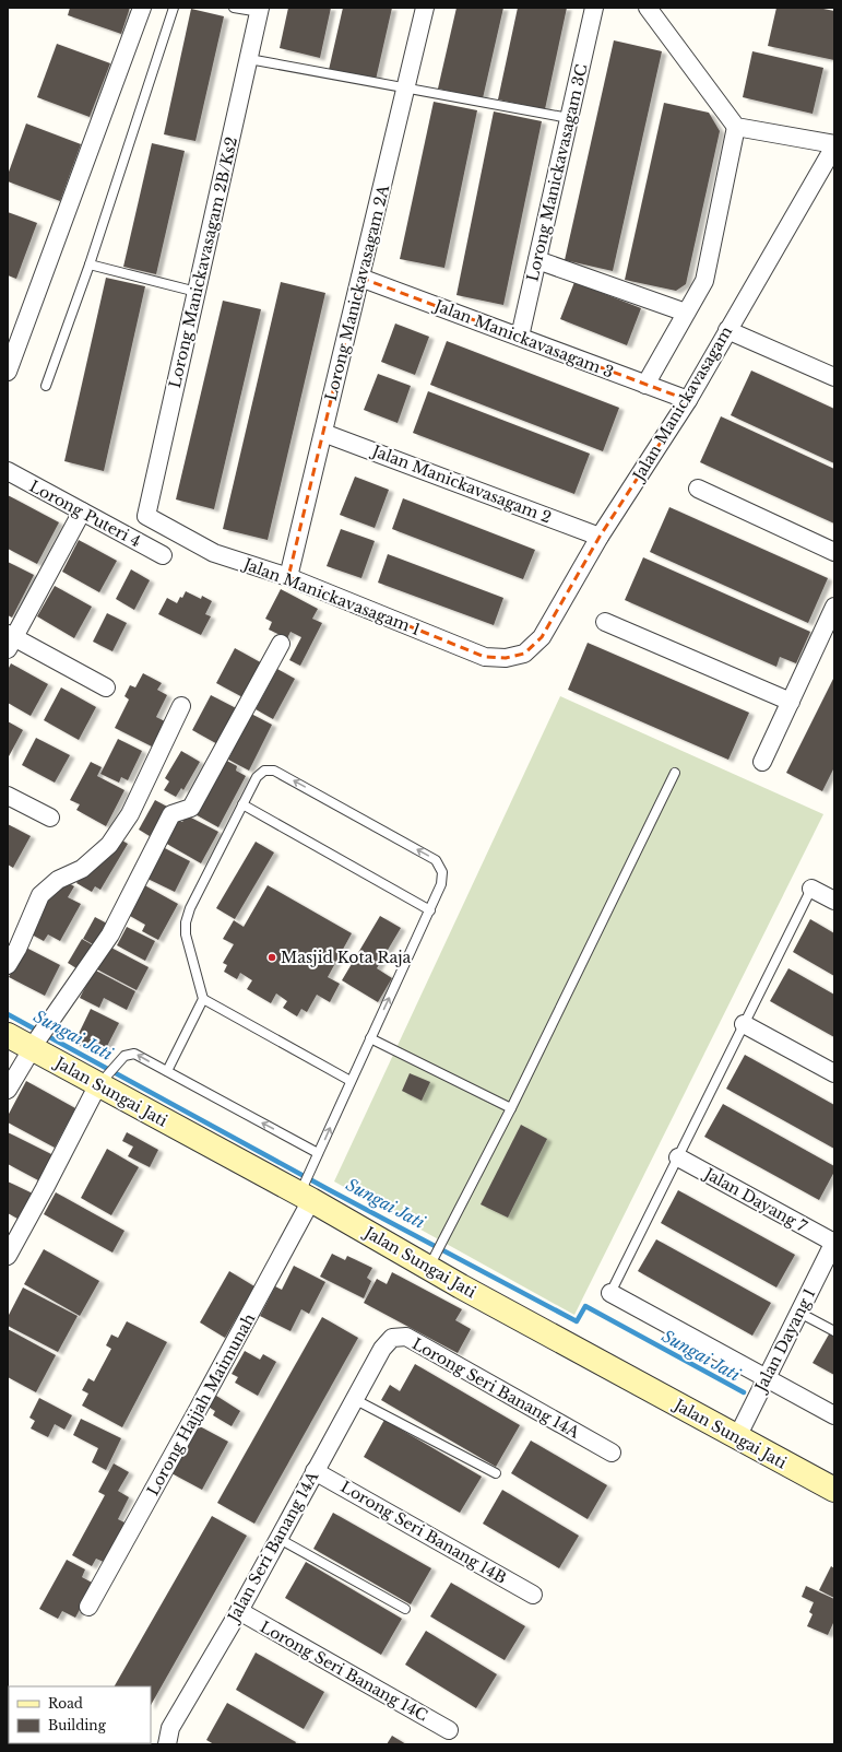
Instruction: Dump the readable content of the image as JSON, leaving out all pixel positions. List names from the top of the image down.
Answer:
{
  "streets": {
    "main road": ["Jalan Sungai Jati"],
    "street": [
      "Lorong Manickavasagam 3C",
      "Lorong Manickavasagam 2B/Ks2",
      "Lorong Manickavasagam 2A",
      "Jalan Manickavasagam 3",
      "Jalan Manickavasagam",
      "Jalan Manickavasagam 2",
      "Lorong Puteri 4",
      "Jalan Manickavasagam 1",
      "Jalan Dayang 7",
      "Jalan Dayang 1",
      "Lorong Seri Banang 14A",
      "Lorong Hajjah Maimunah",
      "Lorong Seri Banang 14B",
      "Jalan Seri Banang 14A",
      "Lorong Seri Banang 14C"
    ]
  },
  "crossings": [
    ["Lorong Manickavasagam 3C", "Jalan Manickavasagam 3"],
    ["Lorong Manickavasagam 2B/Ks2", "Jalan Manickavasagam 1"],
    ["Lorong Manickavasagam 2A", "Jalan Manickavasagam 3"],
    ["Lorong Manickavasagam 2A", "Jalan Manickavasagam 2"],
    ["Lorong Manickavasagam 2A", "Jalan Manickavasagam 1"],
    ["Jalan Manickavasagam 3", "Jalan Manickavasagam"],
    ["Jalan Manickavasagam", "Jalan Manickavasagam 2"],
    ["Jalan Manickavasagam", "Jalan Manickavasagam 1"],
    ["Jalan Sungai Jati", "Jalan Dayang 1"],
    ["Jalan Sungai Jati", "Lorong Hajjah Maimunah"],
    ["Jalan Dayang 7", "Jalan Dayang 1"],
    ["Lorong Seri Banang 14A", "Jalan Seri Banang 14A"],
    ["Lorong Seri Banang 14B", "Jalan Seri Banang 14A"],
    ["Jalan Seri Banang 14A", "Lorong Seri Banang 14C"]
  ],
  "water": ["Sungai Jati"],
  "places": ["Masjid Kota Raja"],
  "legend": ["Road", "Building"]
}
